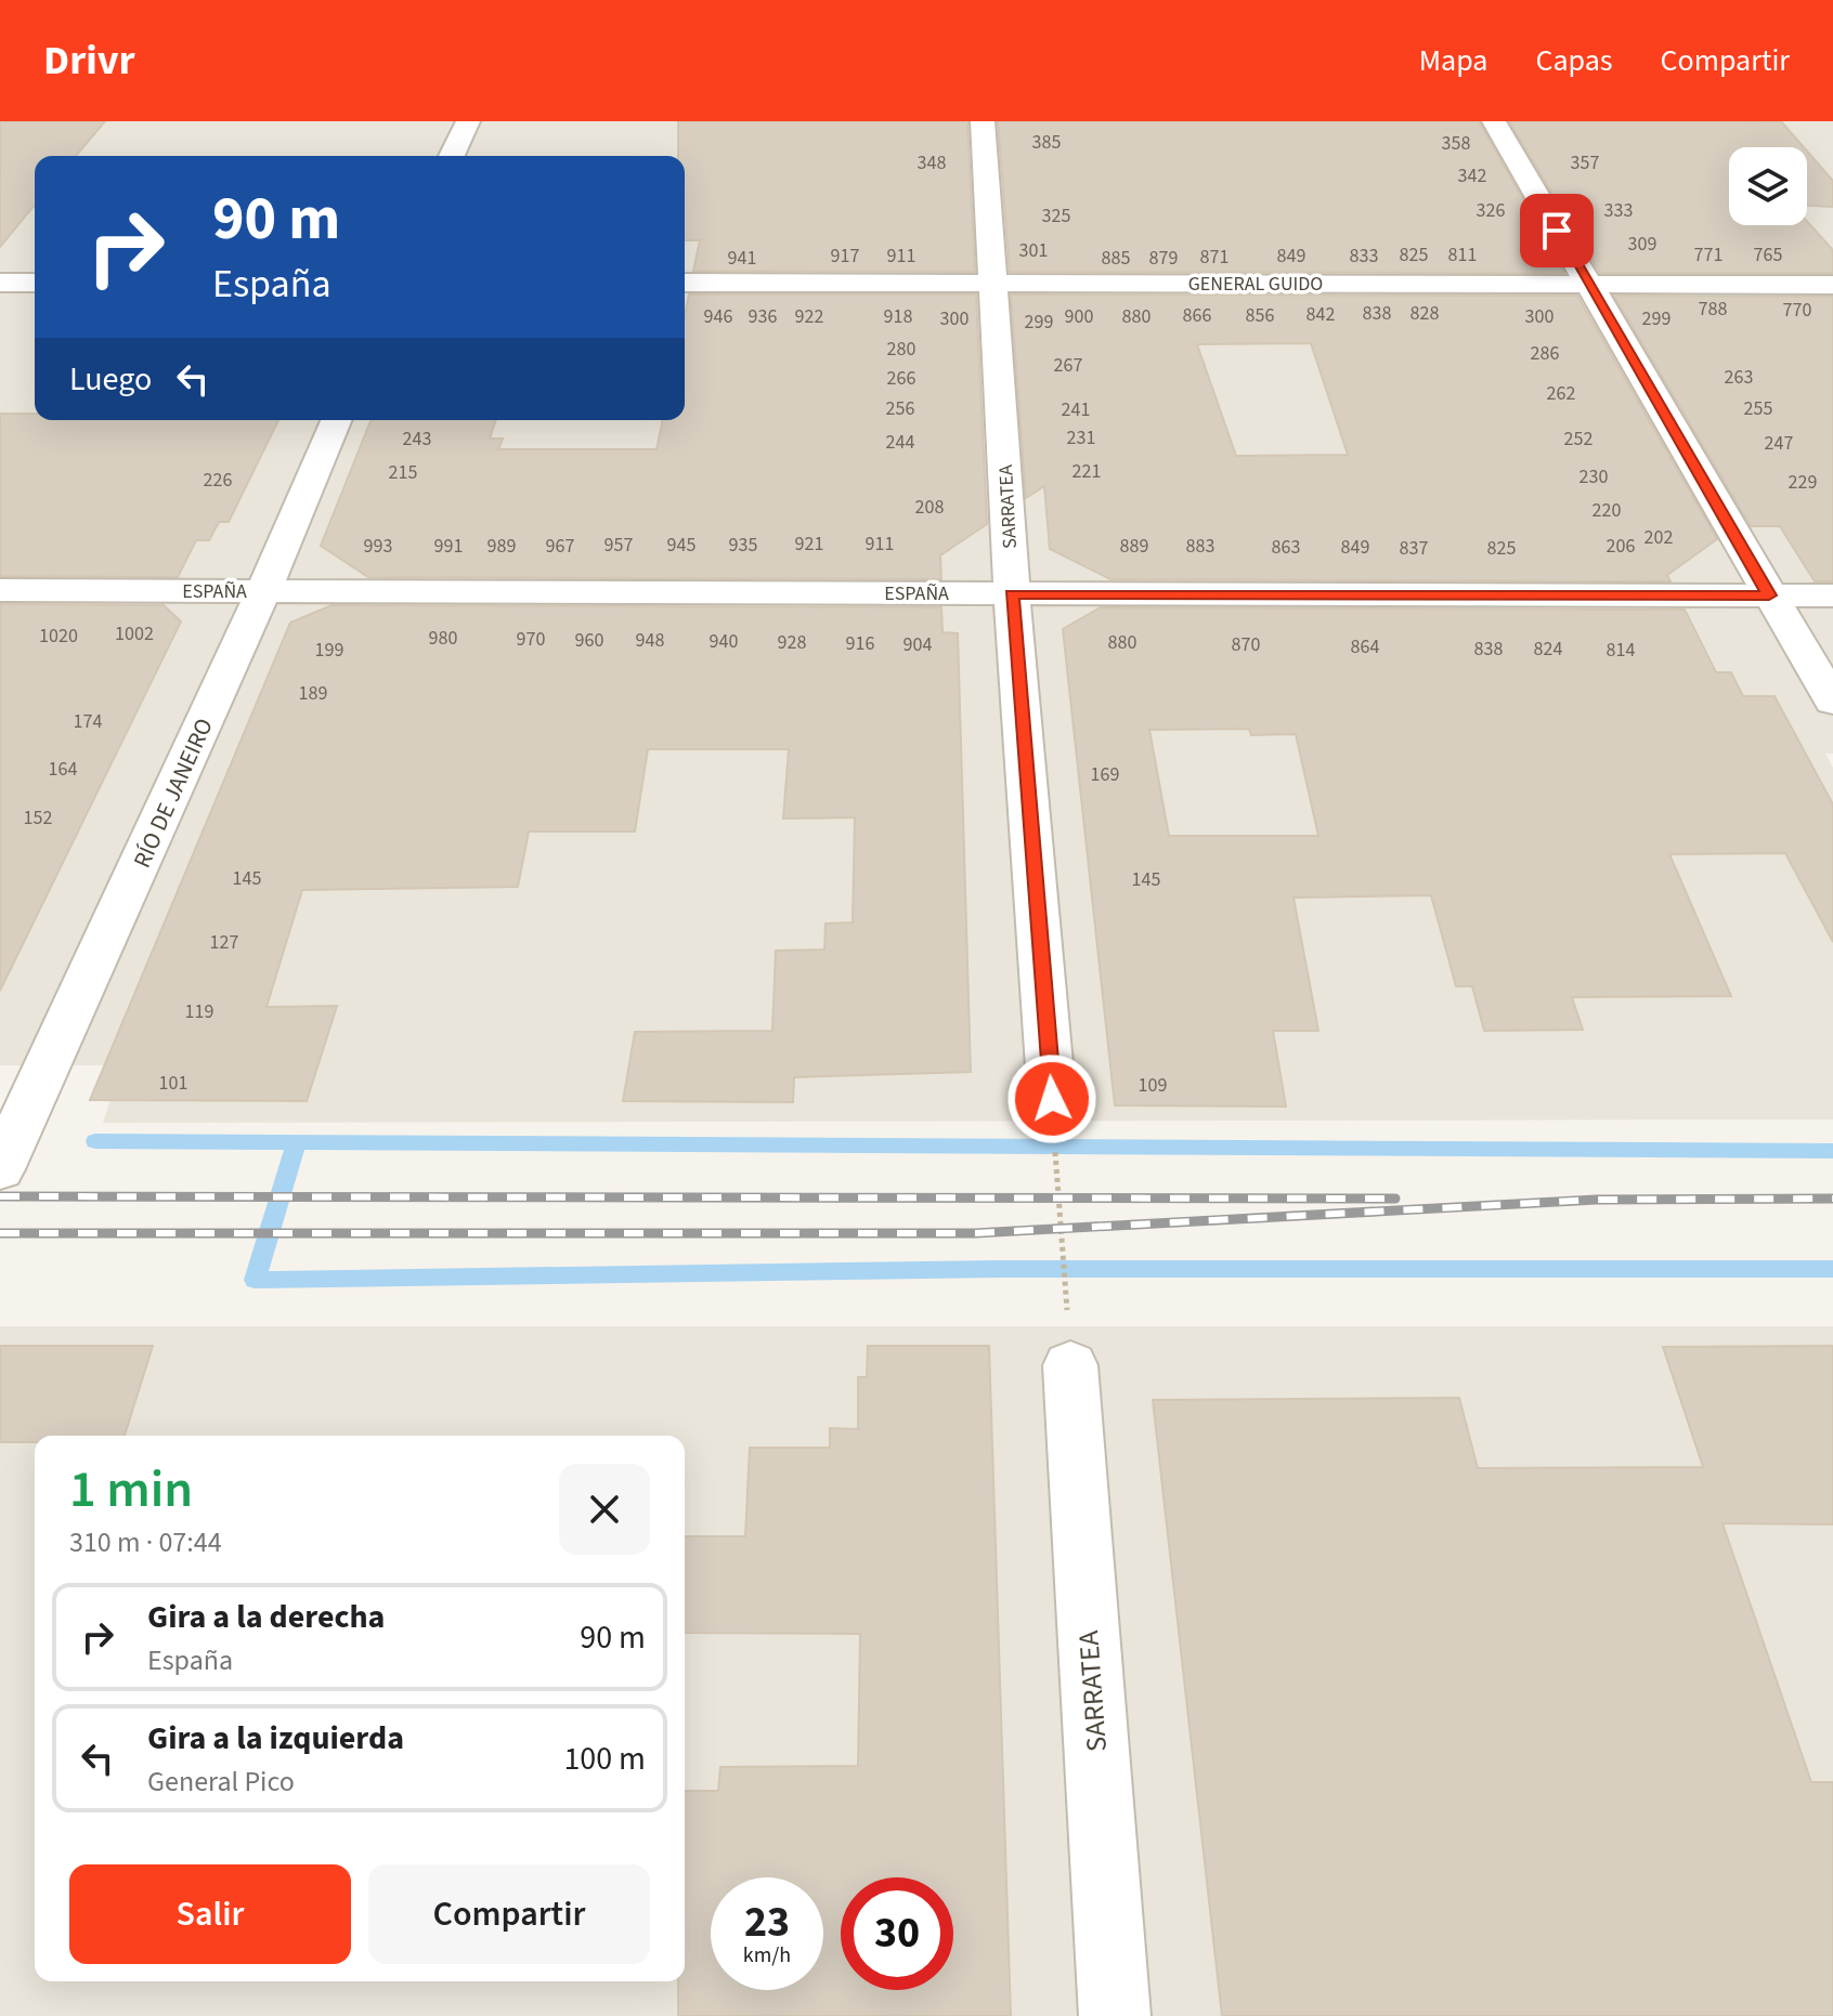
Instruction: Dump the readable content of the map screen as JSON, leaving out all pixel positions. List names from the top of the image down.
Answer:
{
  "streets": {
    "street": [
      "GENERAL GUIDO",
      "SARRATEA",
      "ESPAÑA",
      "RÍO DE JANEIRO"
    ]
  },
  "crossings": [
    ["GENERAL GUIDO", "SARRATEA"],
    ["SARRATEA", "ESPAÑA"],
    ["ESPAÑA", "RÍO DE JANEIRO"]
  ],
  "house_numbers": [
    "385",
    "358",
    "348",
    "357",
    "342",
    "326",
    "333",
    "325",
    "309",
    "301",
    "825",
    "811",
    "771",
    "765",
    "917",
    "911",
    "849",
    "833",
    "871",
    "941",
    "885",
    "879",
    "788",
    "770",
    "838",
    "828",
    "842",
    "866",
    "856",
    "946",
    "936",
    "922",
    "918",
    "900",
    "880",
    "300",
    "300",
    "299",
    "299",
    "280",
    "286",
    "267",
    "263",
    "266",
    "262",
    "256",
    "255",
    "241",
    "231",
    "243",
    "252",
    "244",
    "247",
    "221",
    "215",
    "230",
    "226",
    "229",
    "208",
    "220",
    "202",
    "921",
    "911",
    "957",
    "945",
    "935",
    "993",
    "991",
    "989",
    "967",
    "889",
    "883",
    "206",
    "863",
    "849",
    "837",
    "825",
    "1002",
    "1020",
    "980",
    "970",
    "960",
    "948",
    "940",
    "928",
    "880",
    "916",
    "904",
    "870",
    "864",
    "838",
    "824",
    "199",
    "814",
    "189",
    "174",
    "164",
    "169",
    "152",
    "145",
    "145",
    "127",
    "119",
    "101",
    "109"
  ],
  "page": {
    "header": "Drivr",
    "nav": ["Mapa", "Capas", "Compartir"],
    "turn": ["90 m", "España"],
    "then": "Luego",
    "heading": ["1 min", "310 m · 07:44"],
    "list": [
      {
        "name": "Gira a la derecha",
        "note": "España",
        "value": "90 m"
      },
      {
        "name": "Gira a la izquierda",
        "note": "General Pico",
        "value": "100 m"
      }
    ],
    "buttons": ["Salir", "Compartir"],
    "speed": "23 km/h",
    "limit": "30"
  }
}
